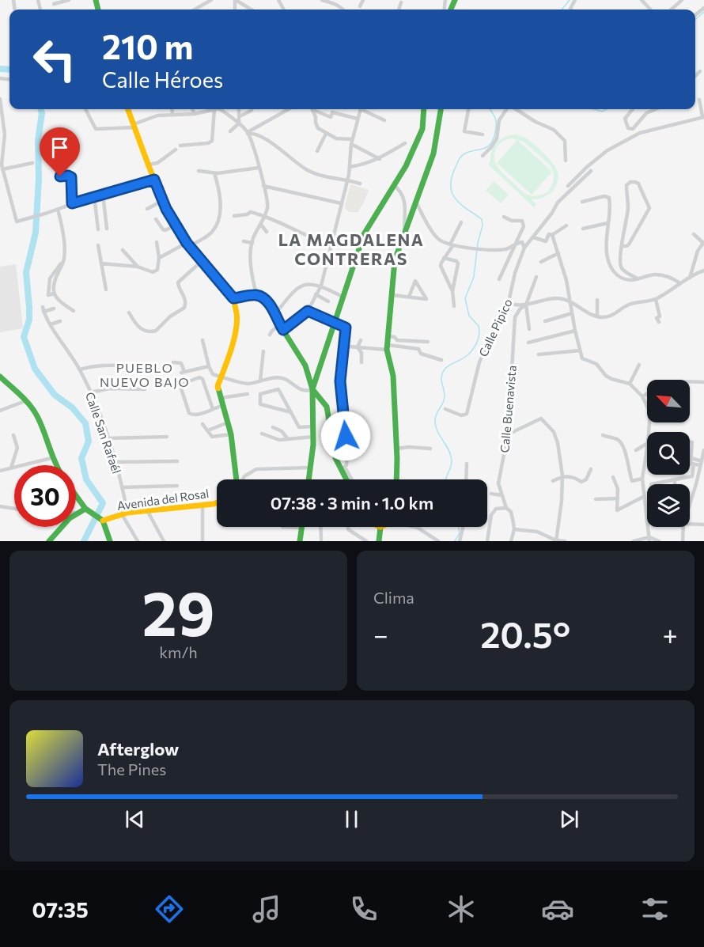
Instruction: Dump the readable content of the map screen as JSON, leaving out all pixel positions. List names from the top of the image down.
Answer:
{
  "streets": {
    "street": [
      "Calle Pipico",
      "Calle Buenavista",
      "Calle San Rafaél",
      "Avenida del Rosal"
    ]
  },
  "crossings": [
    ["Calle San Rafaél", "Avenida del Rosal"]
  ],
  "districts": ["LA MAGDALENA CONTRERAS", "PUEBLO NUEVO BAJO"],
  "north": "top left",
  "page": {
    "turn": ["210 m", "Calle Héroes"],
    "limit": "30",
    "trip": "07:38 · 3 min · 1.0 km",
    "tile": [
      ["29", "km/h"],
      "Clima"
    ],
    "heat": ["−", "20.5°", "+"],
    "song": ["Afterglow", "The Pines"],
    "tabs": "07:35"
  }
}
